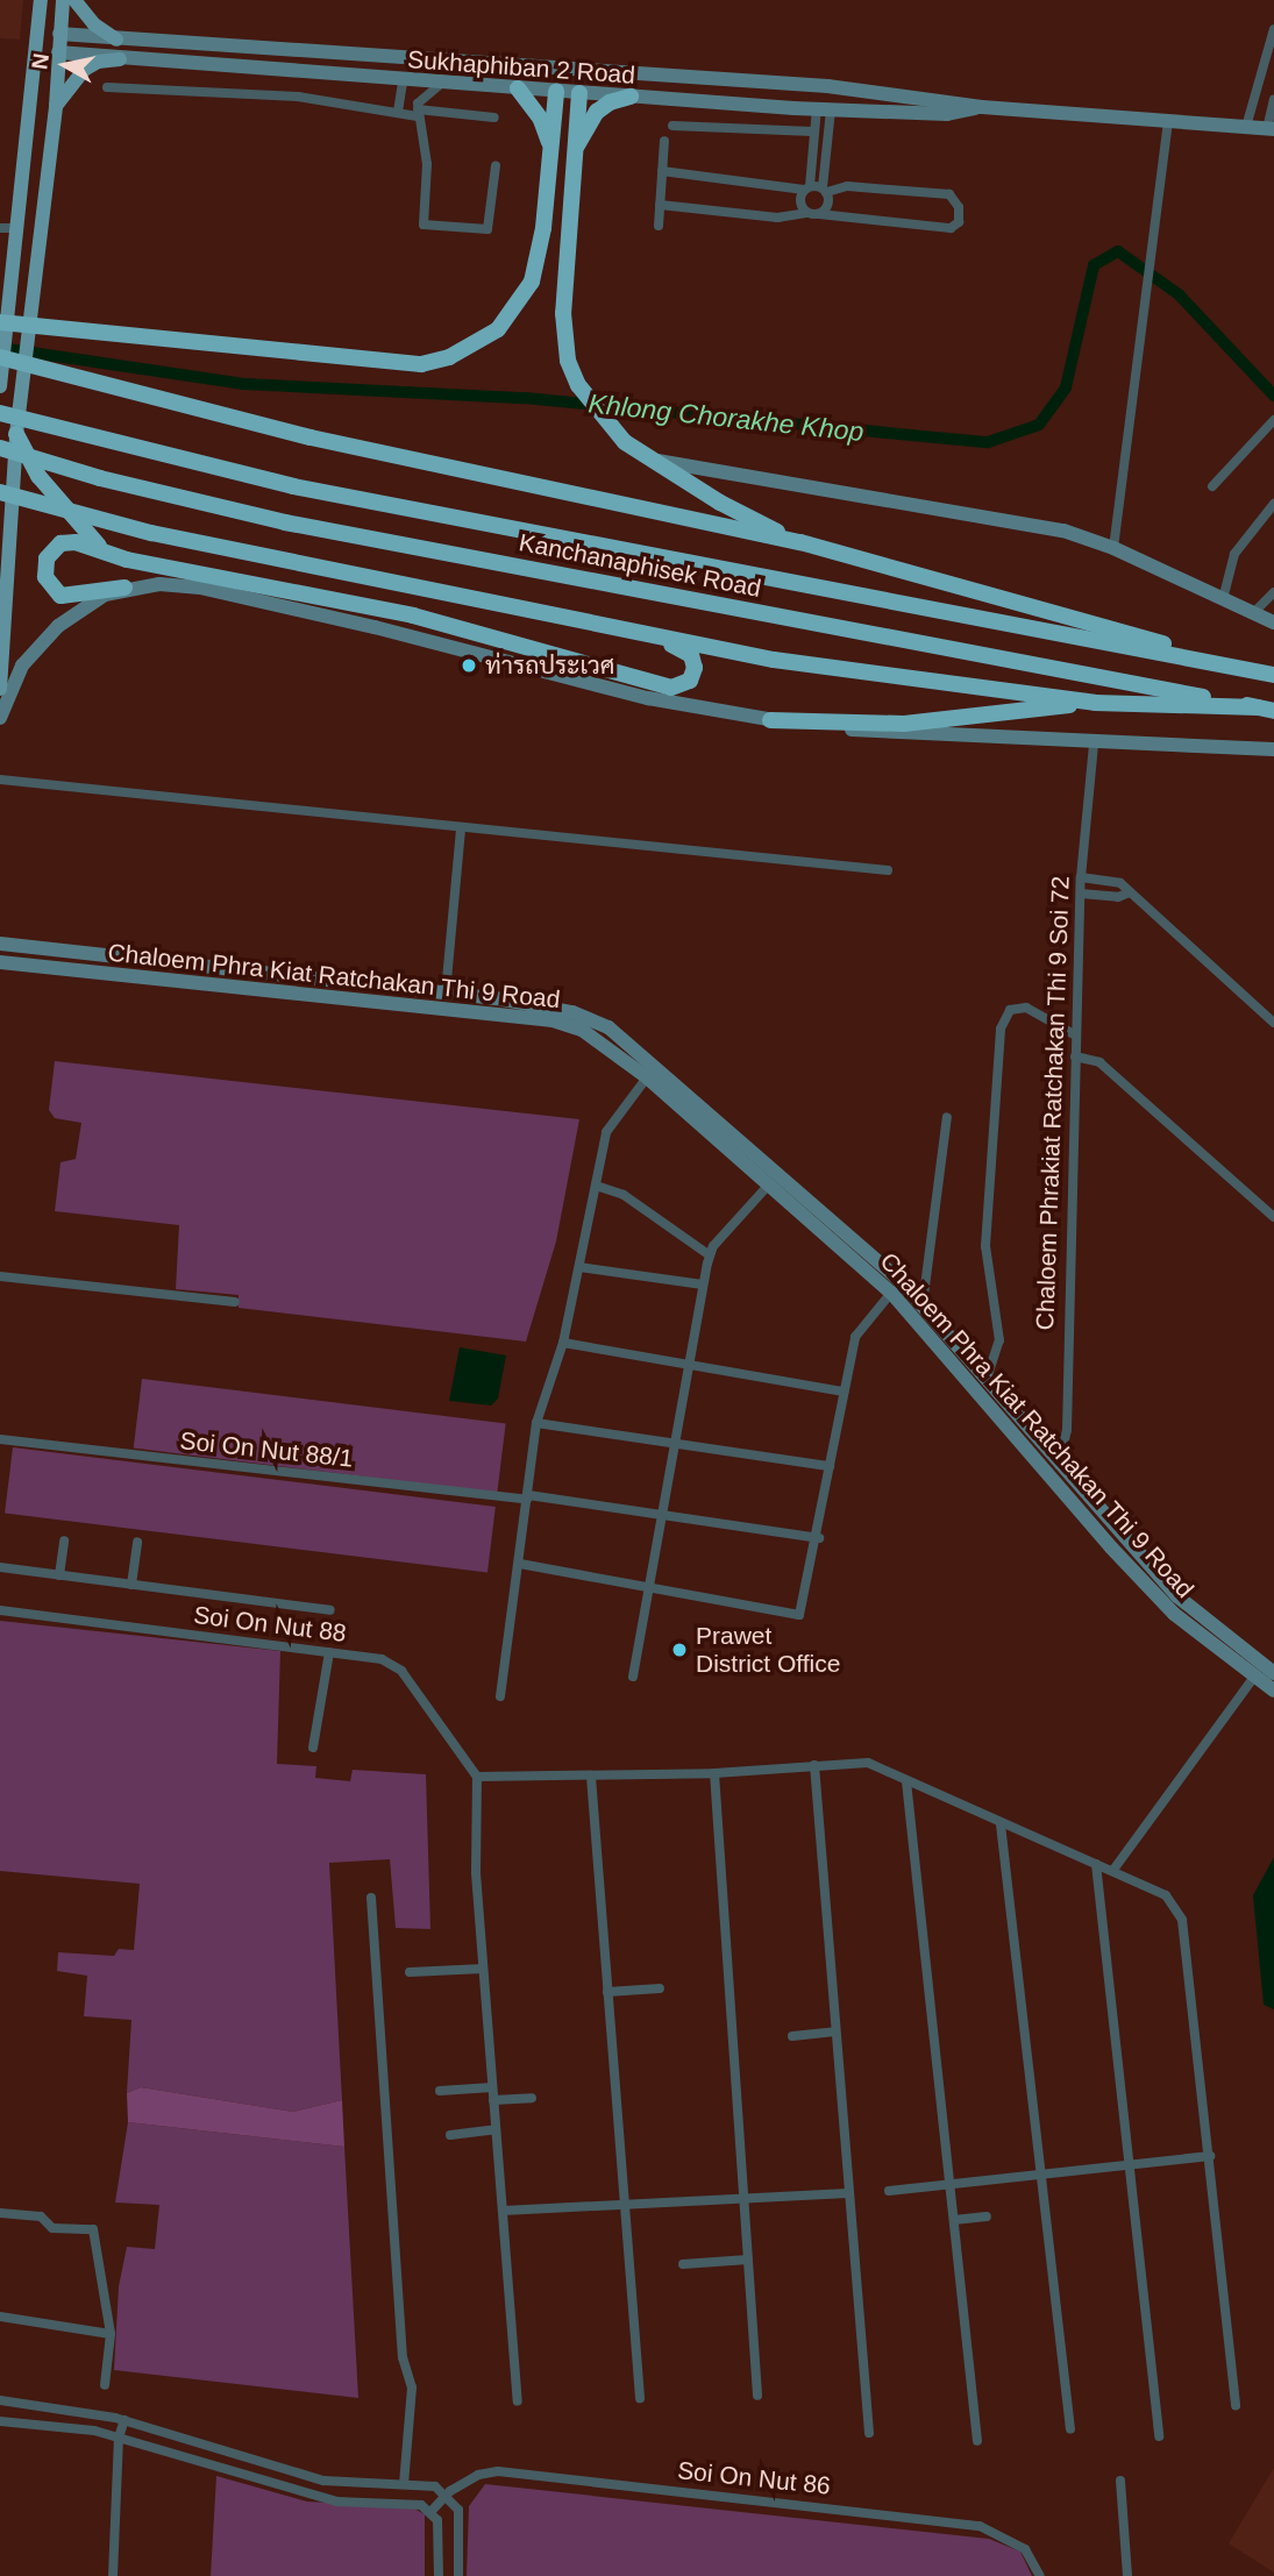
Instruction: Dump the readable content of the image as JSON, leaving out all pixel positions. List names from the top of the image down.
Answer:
{
  "streets": {
    "highway": ["Kanchanaphisek Road"],
    "main road": ["Sukhaphiban 2 Road", "Chaloem Phra Kiat Ratchakan Thi 9 Road"],
    "street": [
      "Chaloem Phrakiat Ratchakan Thi 9 Soi 72",
      "Soi On Nut 88/1",
      "Soi On Nut 88",
      "Soi On Nut 86"
    ]
  },
  "crossings": [
    ["Chaloem Phra Kiat Ratchakan Thi 9 Road", "Chaloem Phrakiat Ratchakan Thi 9 Soi 72"]
  ],
  "water": ["Khlong Chorakhe Khop"],
  "places": ["ท่ารถประเวศ", "Prawet District Office"],
  "north": "left"
}
